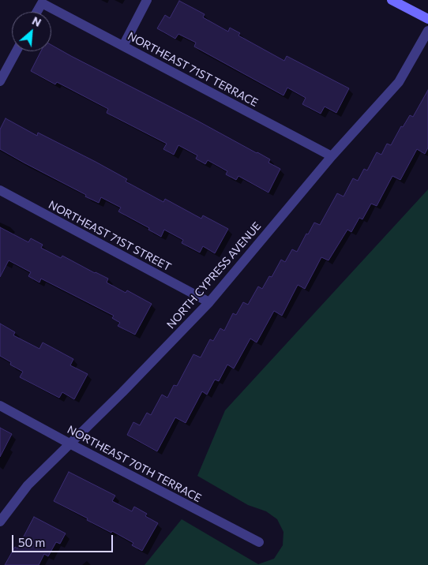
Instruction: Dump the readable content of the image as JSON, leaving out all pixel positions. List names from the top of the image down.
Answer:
{
  "streets": {
    "street": [
      "NORTHEAST 71ST TERRACE",
      "NORTHEAST 71ST STREET",
      "NORTH CYPRESS AVENUE",
      "NORTHEAST 70TH TERRACE"
    ]
  },
  "crossings": [
    ["NORTHEAST 71ST TERRACE", "NORTH CYPRESS AVENUE"],
    ["NORTHEAST 71ST STREET", "NORTH CYPRESS AVENUE"],
    ["NORTH CYPRESS AVENUE", "NORTHEAST 70TH TERRACE"]
  ],
  "scale_bar": "50 m",
  "north": "top right"
}
